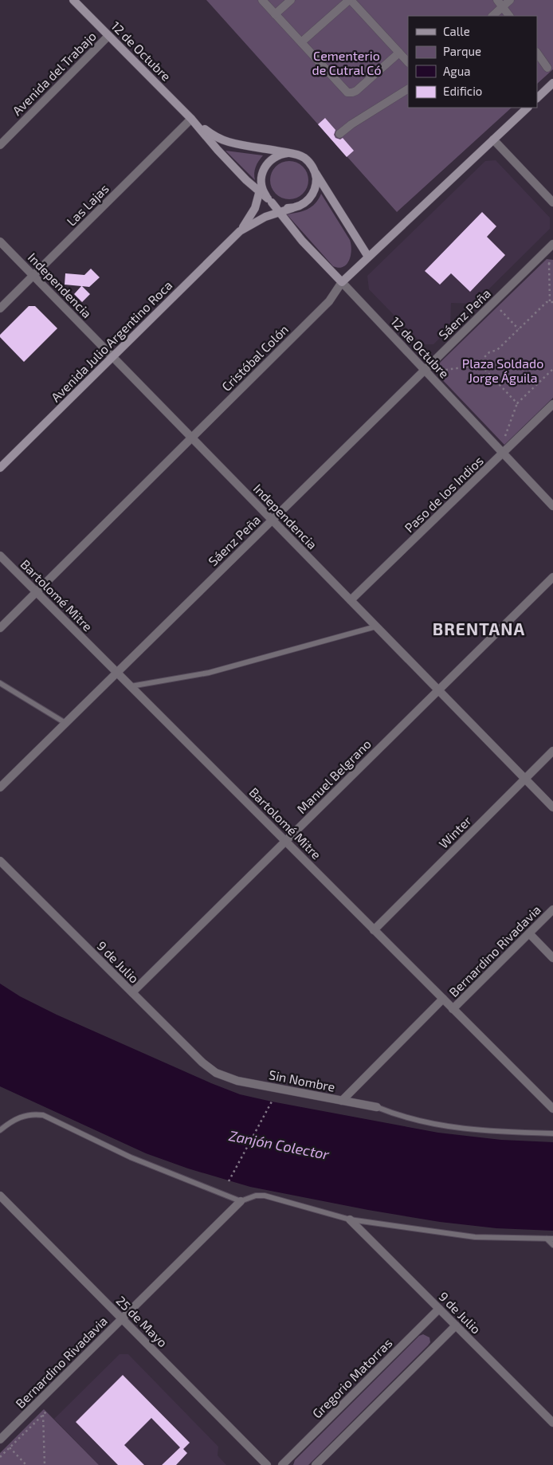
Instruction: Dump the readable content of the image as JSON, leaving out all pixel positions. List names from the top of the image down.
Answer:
{
  "streets": {
    "main road": ["12 de Octubre", "Avenida Julio Argentino Roca", "Cristóbal Colón"],
    "street": [
      "Avenida del Trabajo",
      "Las Lajas",
      "Independencia",
      "Sáenz Peña",
      "Paso de los Indios",
      "Bartolomé Mitre",
      "Manuel Belgrano",
      "Winter",
      "Bernardino Rivadavia",
      "9 de Julio",
      "Sin Nombre",
      "25 de Mayo",
      "Gregorio Matorras"
    ]
  },
  "crossings": [
    ["12 de Octubre", "Avenida del Trabajo"],
    ["12 de Octubre", "Las Lajas"],
    ["12 de Octubre", "Sáenz Peña"],
    ["12 de Octubre", "Avenida Julio Argentino Roca"],
    ["12 de Octubre", "Cristóbal Colón"],
    ["12 de Octubre", "Paso de los Indios"],
    ["Las Lajas", "Independencia"],
    ["Independencia", "Sáenz Peña"],
    ["Independencia", "Avenida Julio Argentino Roca"],
    ["Independencia", "Cristóbal Colón"],
    ["Independencia", "Paso de los Indios"],
    ["Independencia", "Manuel Belgrano"],
    ["Independencia", "Winter"],
    ["Sáenz Peña", "Bartolomé Mitre"],
    ["Cristóbal Colón", "Bartolomé Mitre"],
    ["Bartolomé Mitre", "Manuel Belgrano"],
    ["Bartolomé Mitre", "Winter"],
    ["Bartolomé Mitre", "Bernardino Rivadavia"],
    ["Manuel Belgrano", "9 de Julio"],
    ["Bernardino Rivadavia", "Sin Nombre"],
    ["Bernardino Rivadavia", "25 de Mayo"],
    ["9 de Julio", "Sin Nombre"],
    ["9 de Julio", "Gregorio Matorras"]
  ],
  "districts": ["BRENTANA"],
  "water": ["Zanjón Colector"],
  "parks": ["Cementerio de Cutral Có", "Plaza Soldado Jorge Águila"],
  "legend": [
    "Calle",
    "Parque",
    "Agua",
    "Edificio"
  ]
}
